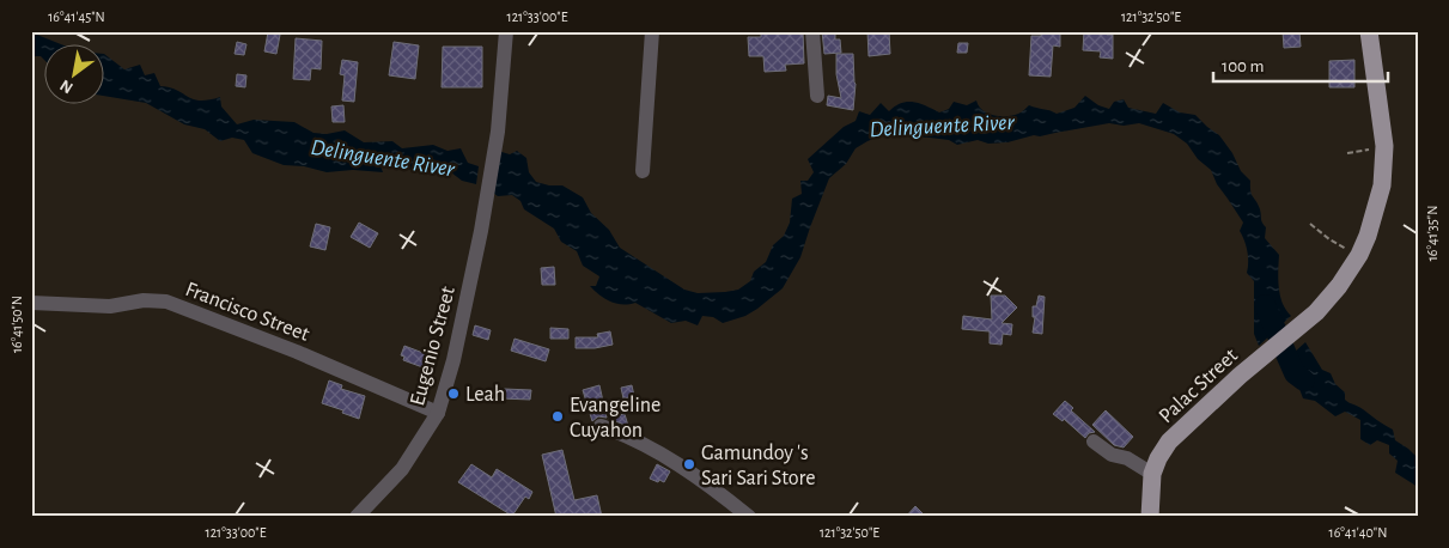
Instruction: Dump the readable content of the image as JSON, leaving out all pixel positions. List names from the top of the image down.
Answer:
{
  "streets": {
    "main road": ["Palac Street"],
    "street": ["Francisco Street", "Eugenio Street"]
  },
  "crossings": [
    ["Francisco Street", "Eugenio Street"]
  ],
  "water": ["Delinguente River"],
  "places": ["Leah", "Evangeline Cuyahon", "Gamundoy 's Sari Sari Store"],
  "scale_bar": "100 m",
  "north": "bottom left",
  "coordinates": [
    "16°41'45\"N",
    "121°33'00\"E",
    "121°32'50\"E",
    "16°41'35\"N",
    "16°41'50\"N",
    "16°41'40\"N"
  ]
}
